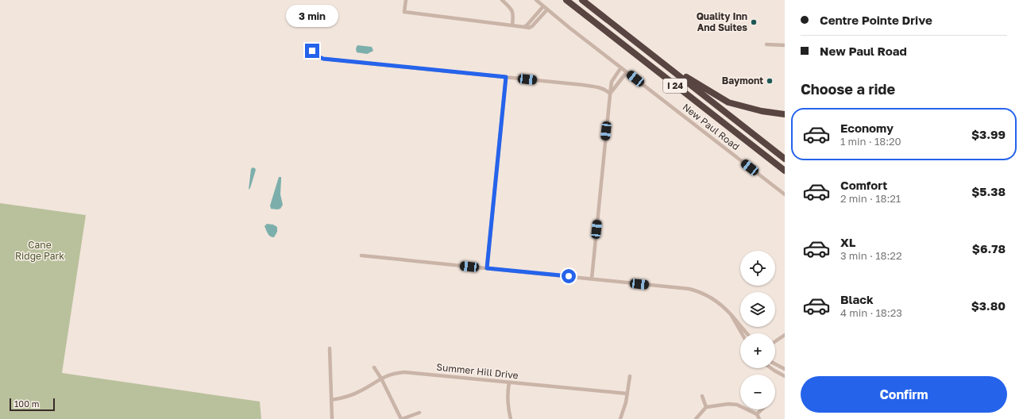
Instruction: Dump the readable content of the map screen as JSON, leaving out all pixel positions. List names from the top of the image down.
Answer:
{
  "streets": {
    "highway": ["I 24"],
    "street": ["New Paul Road", "Summer Hill Drive"]
  },
  "parks": ["Cane Ridge Park"],
  "places": ["Quality Inn And Suites", "Baymont"],
  "scale_bar": "100 m",
  "page": {
    "banner": ["Centre Pointe Drive", "New Paul Road"],
    "bubble": "3 min",
    "heading": "Choose a ride",
    "list": [
      {
        "name": "Economy",
        "note": "1 min · 18:20",
        "value": "$3.99"
      },
      {
        "name": "Comfort",
        "note": "2 min · 18:21",
        "value": "$5.38"
      },
      {
        "name": "XL",
        "note": "3 min · 18:22",
        "value": "$6.78"
      },
      {
        "name": "Black",
        "note": "4 min · 18:23",
        "value": "$3.80"
      }
    ],
    "map_buttons": ["+", "−"],
    "buttons": "Confirm",
    "scale": "100 m"
  }
}
